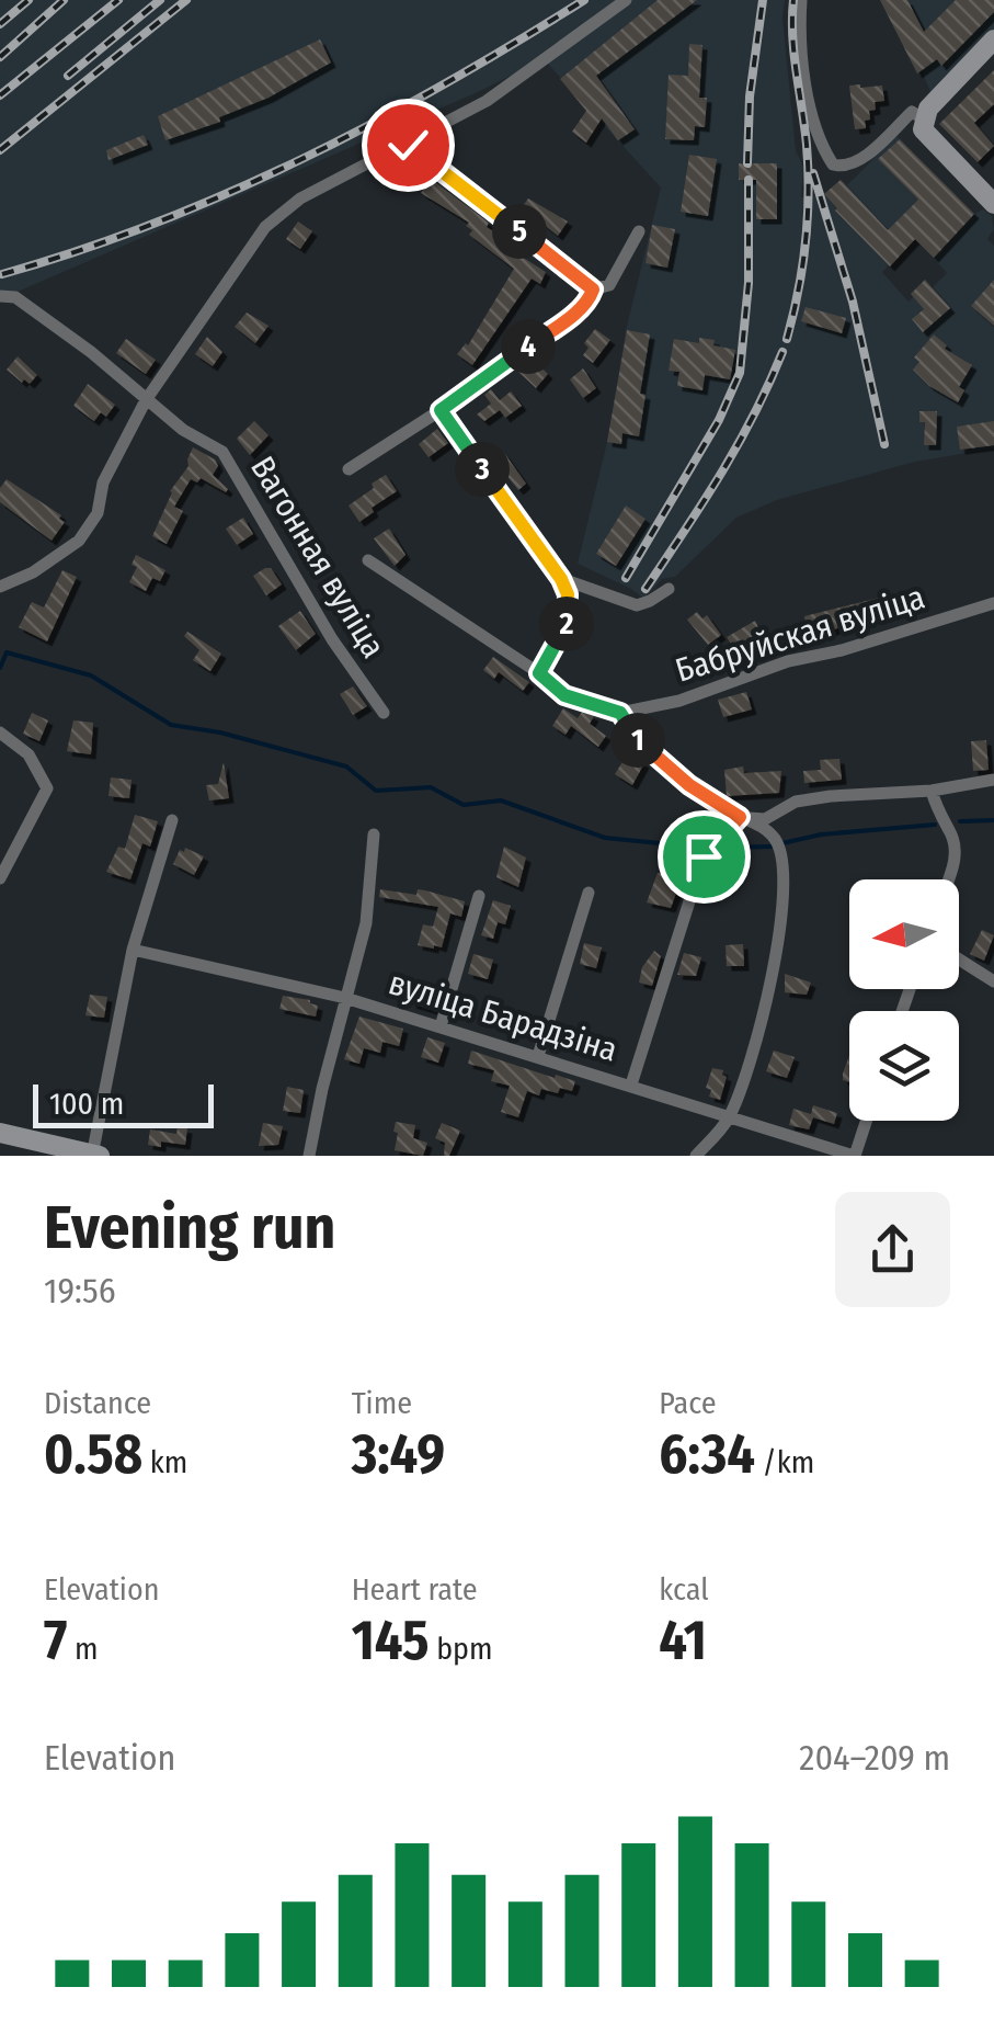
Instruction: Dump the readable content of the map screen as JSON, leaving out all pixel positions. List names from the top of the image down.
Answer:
{
  "streets": {
    "street": ["Вагонная вуліца", "Бабруйская вуліца", "вуліца Барадзіна"]
  },
  "scale_bar": "100 m",
  "north": "left",
  "page": {
    "pins": [
      "5",
      "4",
      "3",
      "2",
      "1"
    ],
    "scale": "100 m",
    "heading": ["Evening run", "19:56"],
    "stats": [
      ["Distance", "0.58 km"],
      ["Time", "3:49"],
      ["Pace", "6:34 /km"],
      ["Elevation", "7 m"],
      ["Heart rate", "145 bpm"],
      ["kcal", "41"]
    ],
    "chart": ["Elevation", "204–209 m"]
  }
}
